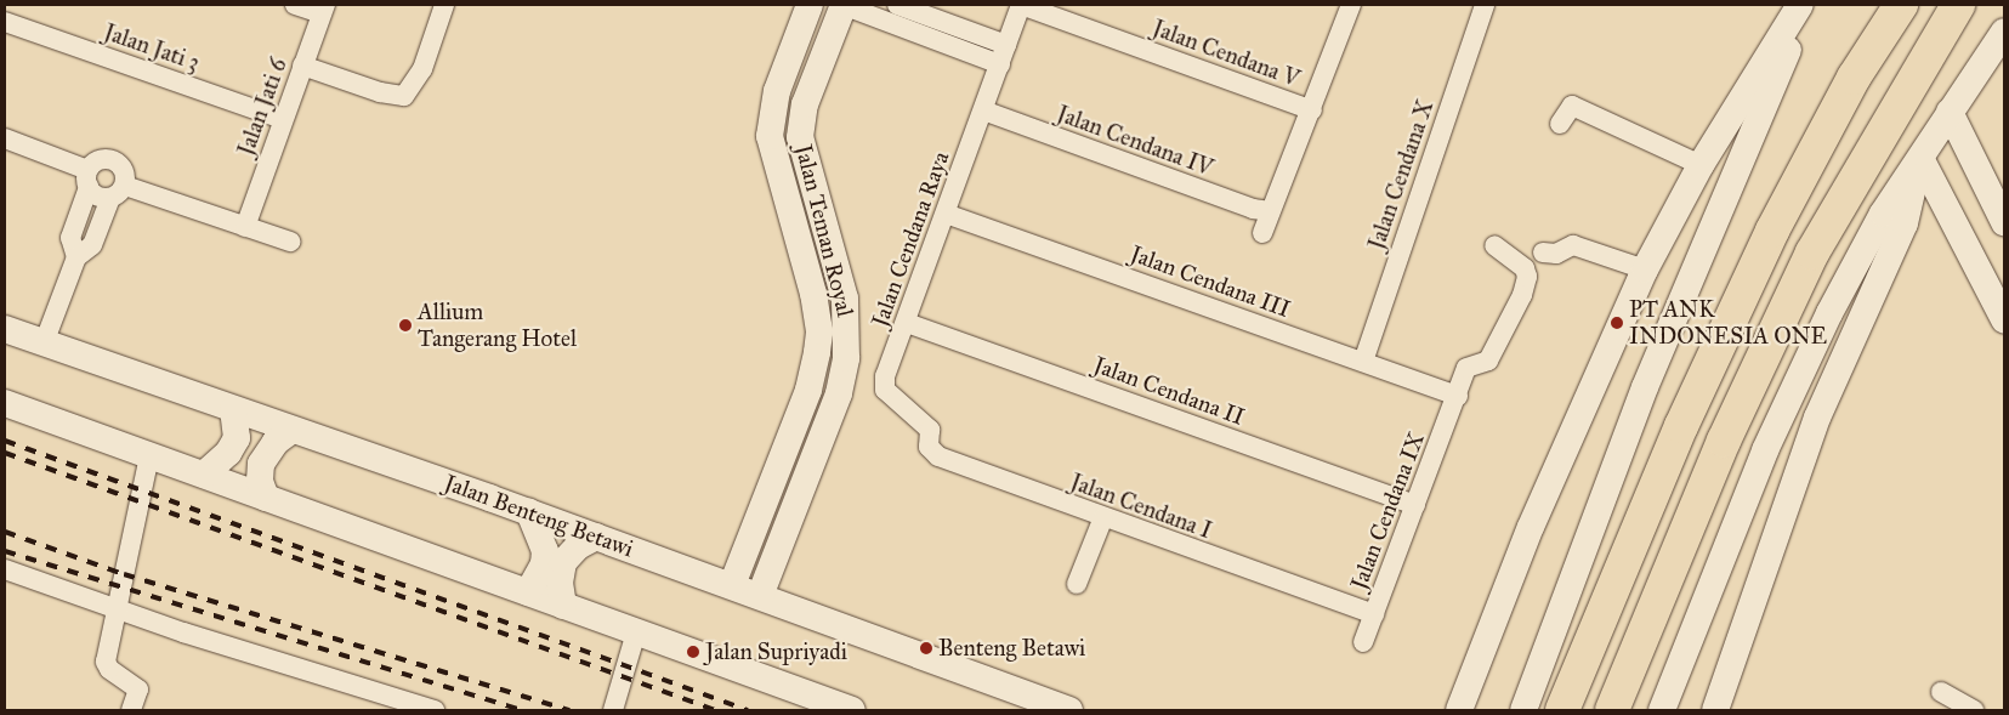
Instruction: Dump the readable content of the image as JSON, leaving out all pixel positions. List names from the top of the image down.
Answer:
{
  "streets": {
    "main road": ["Jalan Teman Royal", "Jalan Benteng Betawi"],
    "street": [
      "Jalan Jati 3",
      "Jalan Cendana V",
      "Jalan Jati 6",
      "Jalan Cendana IV",
      "Jalan Cendana X",
      "Jalan Cendana Raya",
      "Jalan Cendana III",
      "Jalan Cendana II",
      "Jalan Cendana I",
      "Jalan Cendana IX"
    ]
  },
  "crossings": [
    ["Jalan Jati 3", "Jalan Jati 6"],
    ["Jalan Cendana V", "Jalan Cendana Raya"],
    ["Jalan Cendana IV", "Jalan Cendana Raya"],
    ["Jalan Cendana X", "Jalan Cendana III"],
    ["Jalan Teman Royal", "Jalan Benteng Betawi"],
    ["Jalan Cendana Raya", "Jalan Cendana III"],
    ["Jalan Cendana Raya", "Jalan Cendana II"],
    ["Jalan Cendana Raya", "Jalan Cendana I"],
    ["Jalan Cendana III", "Jalan Cendana IX"],
    ["Jalan Cendana II", "Jalan Cendana IX"],
    ["Jalan Cendana I", "Jalan Cendana IX"]
  ],
  "places": [
    "PT ANK INDONESIA ONE",
    "Allium Tangerang Hotel",
    "Benteng Betawi",
    "Jalan Supriyadi"
  ]
}
